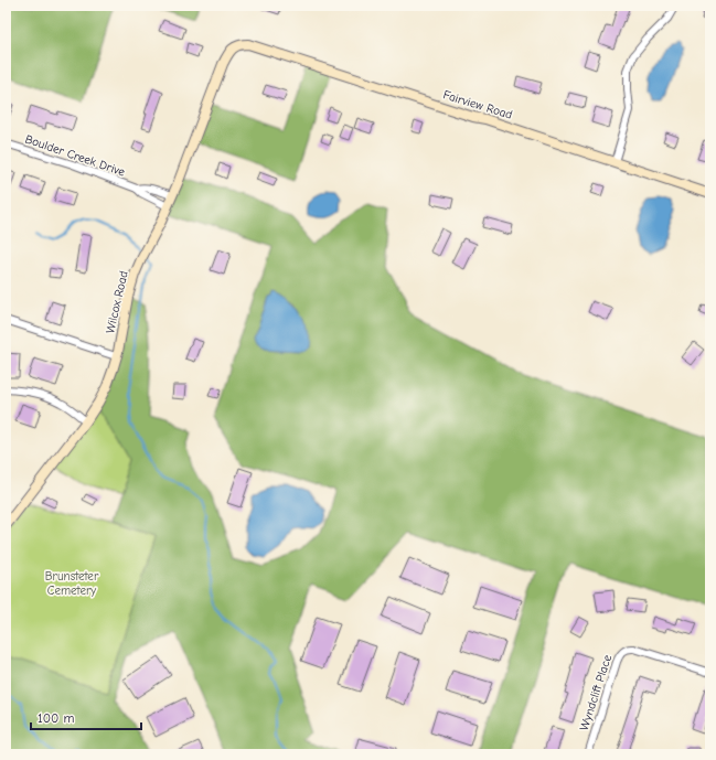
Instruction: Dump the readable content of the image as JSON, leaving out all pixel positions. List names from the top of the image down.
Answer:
{
  "streets": {
    "street": [
      "Fairview Road",
      "Boulder Creek Drive",
      "Wilcox Road",
      "Wyndclift Place"
    ]
  },
  "crossings": [
    ["Fairview Road", "Wilcox Road"],
    ["Boulder Creek Drive", "Wilcox Road"]
  ],
  "parks": ["Brunsteter Cemetery"],
  "scale_bar": "100 m"
}
